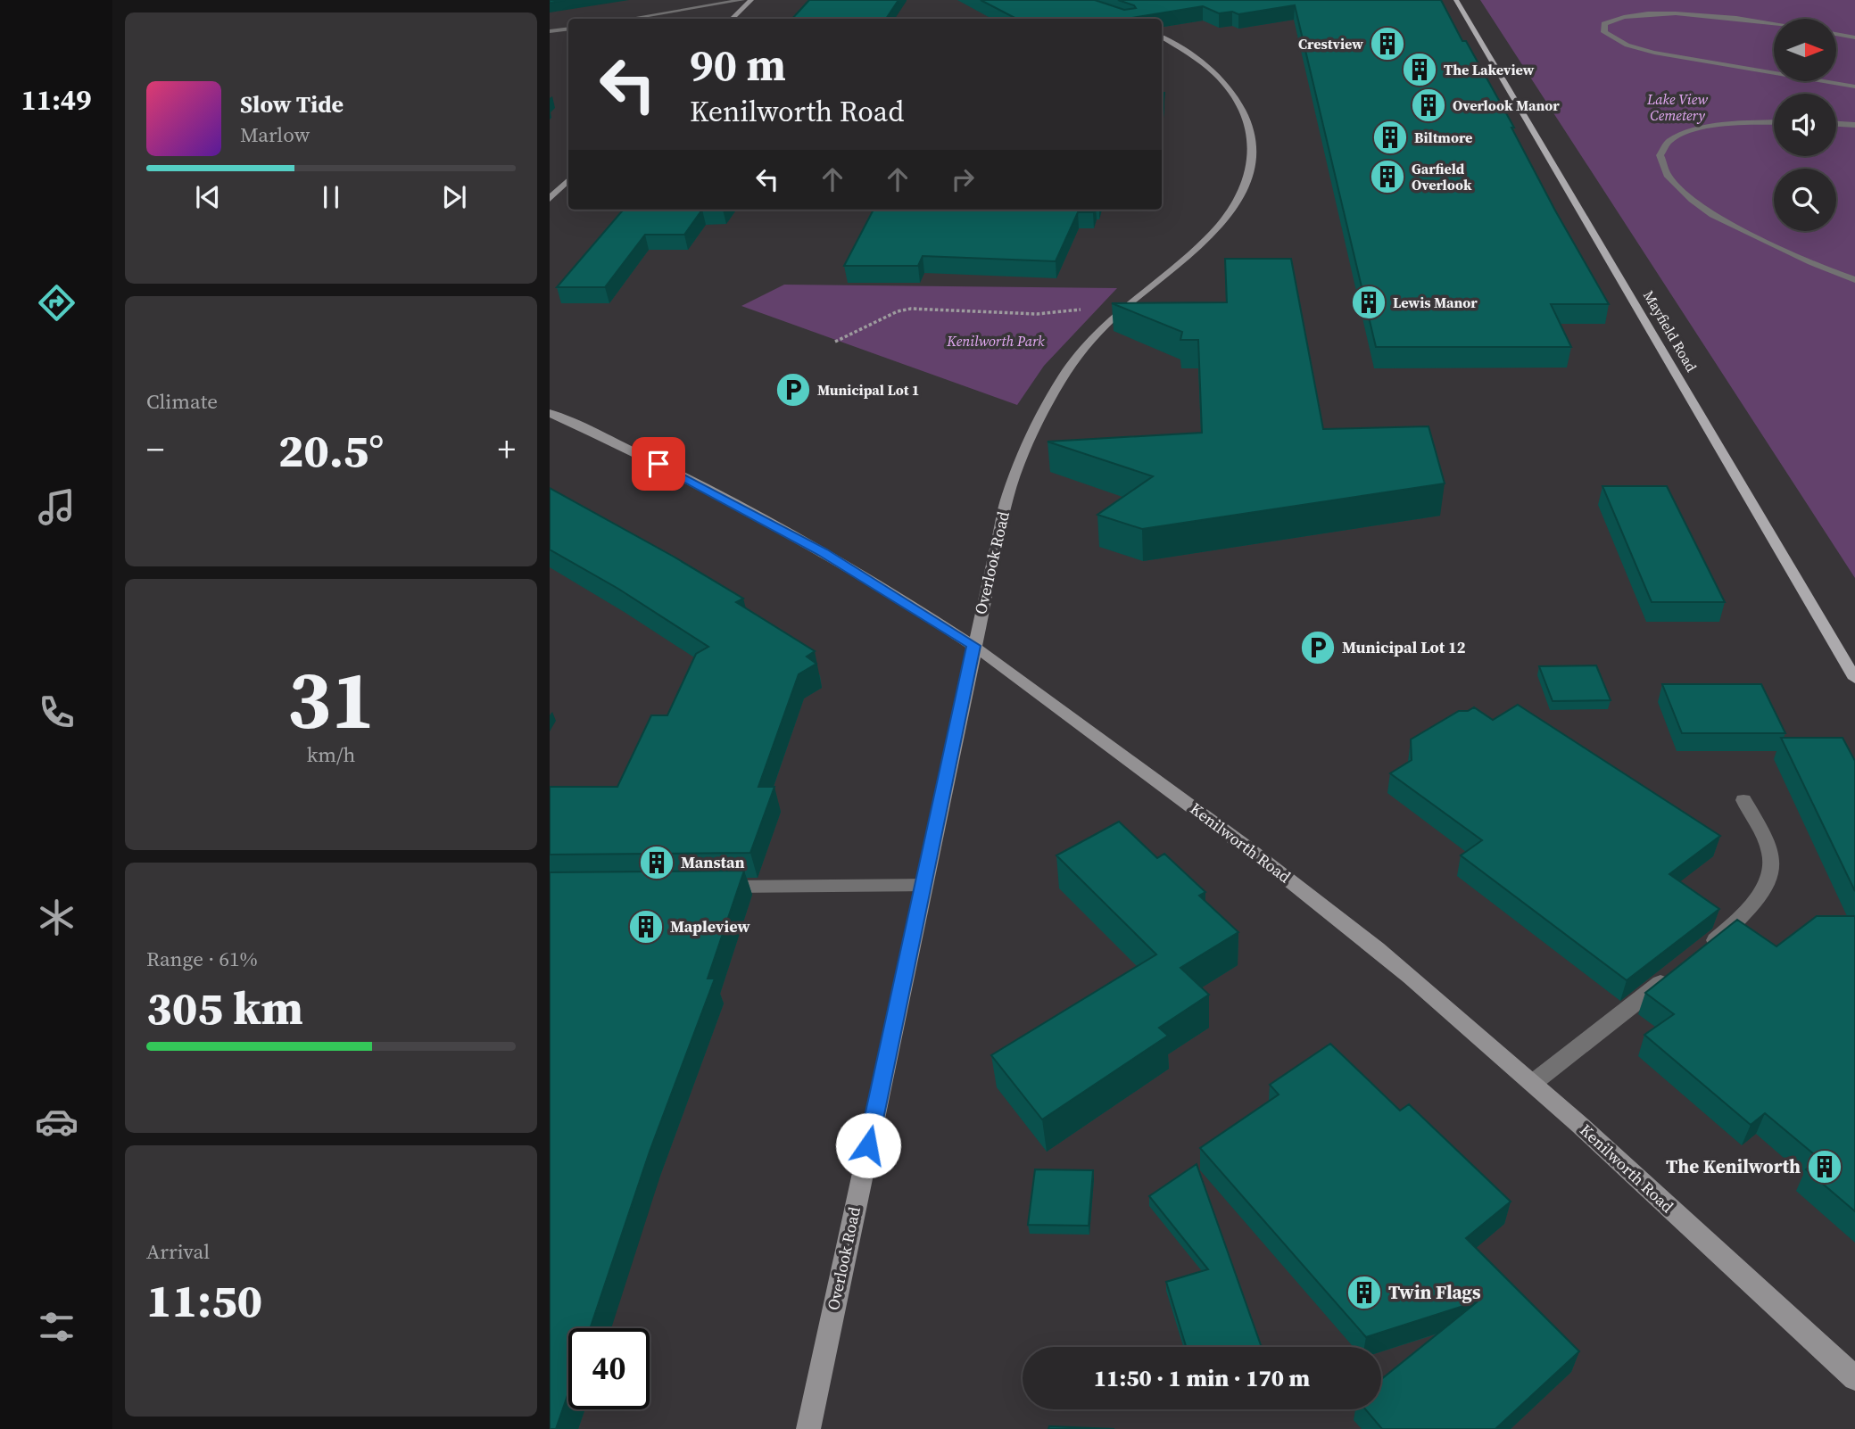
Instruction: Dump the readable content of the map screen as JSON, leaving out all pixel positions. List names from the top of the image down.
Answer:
{
  "streets": {
    "main road": ["Mayfield Road"],
    "street": ["Overlook Road", "Kenilworth Road"]
  },
  "crossings": [
    ["Overlook Road", "Kenilworth Road"]
  ],
  "parks": ["Lake View Cemetery", "Kenilworth Park"],
  "places": {
    "building": [
      "Crestview",
      "The Lakeview",
      "Overlook Manor",
      "Biltmore",
      "Garfield Overlook",
      "Lewis Manor",
      "Manstan",
      "Mapleview",
      "The Kenilworth",
      "Twin Flags"
    ],
    "parking": ["Municipal Lot 1", "Municipal Lot 12"]
  },
  "north": "right",
  "page": {
    "tabs": "11:49",
    "turn": ["90 m", "Kenilworth Road"],
    "song": ["Slow Tide", "Marlow"],
    "tile": [
      "Climate",
      ["31", "km/h"],
      ["Range · 61%", "305 km"],
      ["Arrival", "11:50"]
    ],
    "heat": ["−", "20.5°", "+"],
    "limit": "40",
    "trip": "11:50 · 1 min · 170 m"
  }
}
